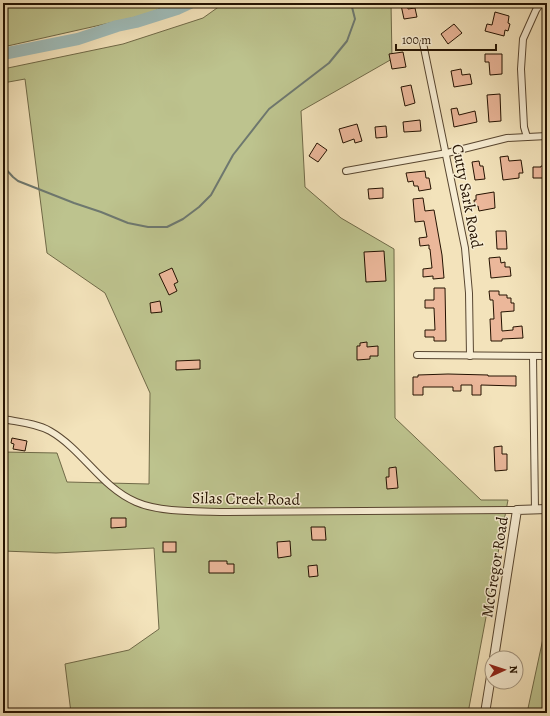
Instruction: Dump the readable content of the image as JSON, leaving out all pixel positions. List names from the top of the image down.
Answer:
{
  "streets": {
    "street": ["Cutty Sark Road", "Silas Creek Road", "McGregor Road"]
  },
  "crossings": [
    ["Silas Creek Road", "McGregor Road"]
  ],
  "scale_bar": "100 m",
  "north": "right"
}
